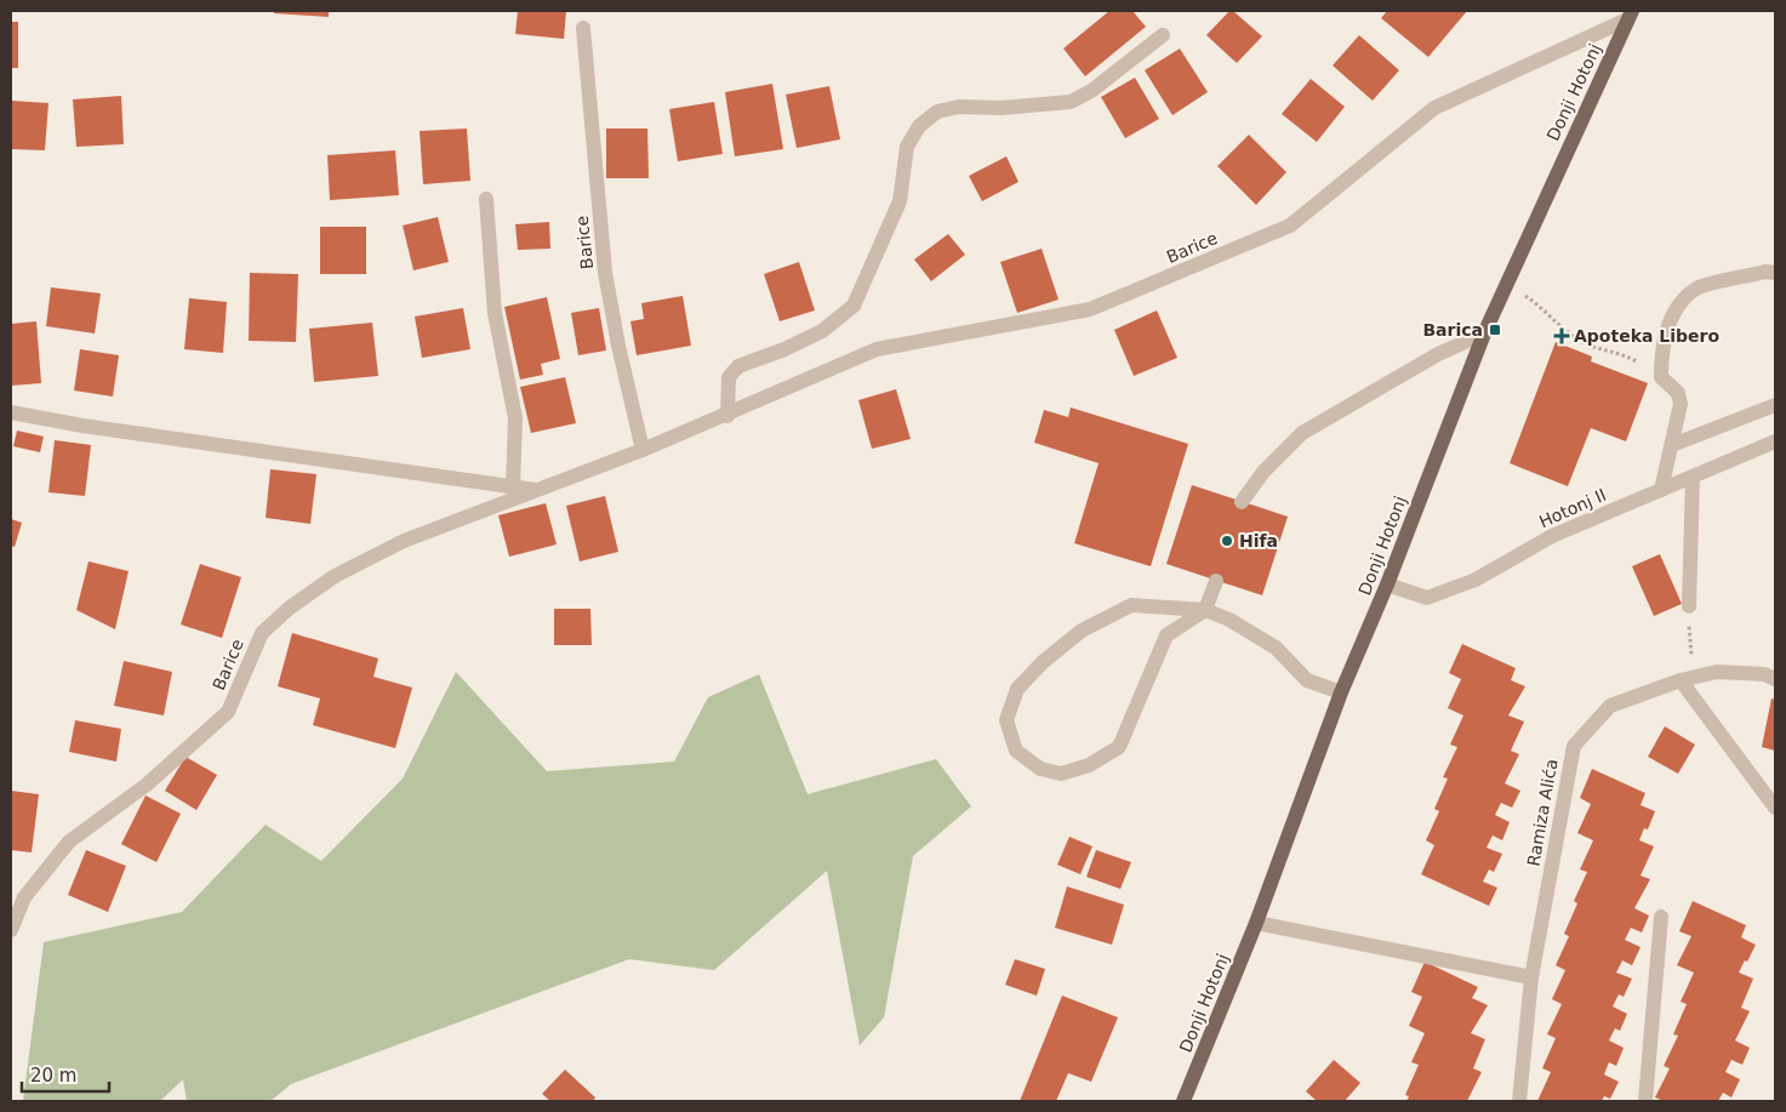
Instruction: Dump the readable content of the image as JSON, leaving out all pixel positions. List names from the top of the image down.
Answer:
{
  "streets": {
    "main road": ["Donji Hotonj"],
    "street": ["Barice", "Hotonj II", "Ramiza Alića"]
  },
  "crossings": [
    ["Donji Hotonj", "Barice"],
    ["Donji Hotonj", "Hotonj II"]
  ],
  "places": {
    "transit": ["Barica"],
    "health": ["Apoteka Libero"],
    "other": ["Hifa"]
  },
  "scale_bar": "20 m"
}
